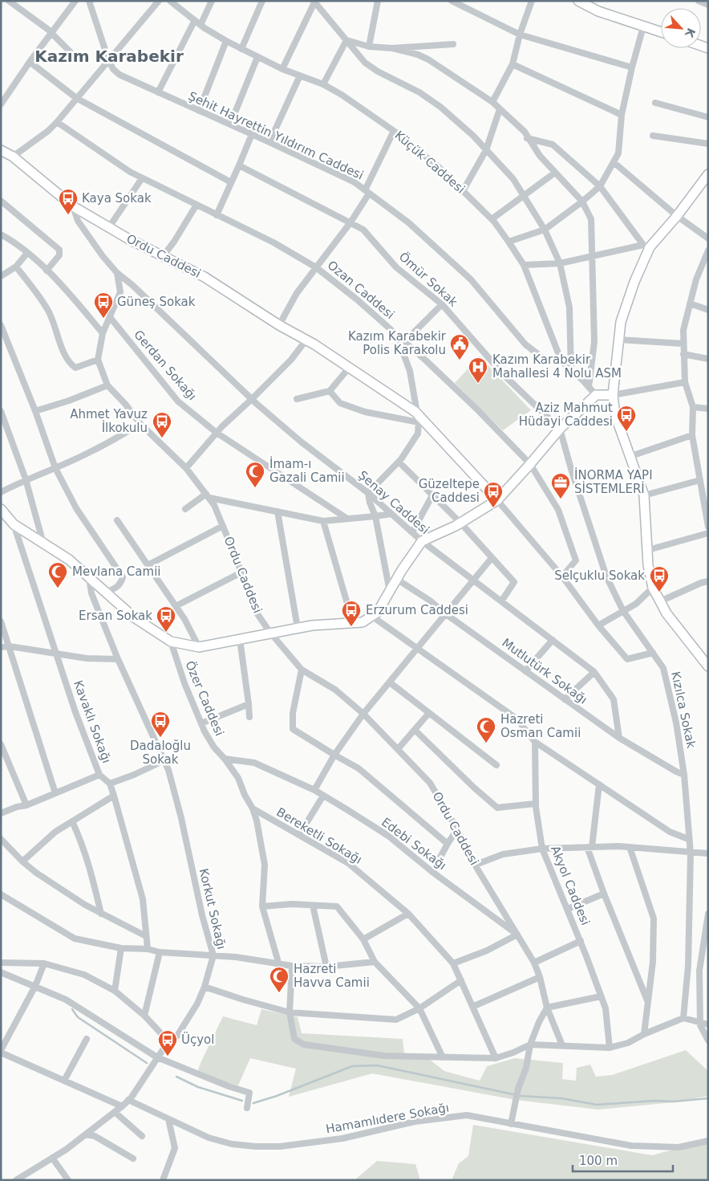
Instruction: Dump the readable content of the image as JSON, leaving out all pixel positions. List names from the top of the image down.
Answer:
{
  "streets": {
    "street": [
      "Şehit Hayrettin Yıldırım Caddesi",
      "Küçük Caddesi",
      "Ordu Caddesi",
      "Ömür Sokak",
      "Ozan Caddesi",
      "Gerdan Sokağı",
      "Şenay Caddesi",
      "Mutlutürk Sokağı",
      "Özer Caddesi",
      "Kızılca Sokak",
      "Kavaklı Sokağı",
      "Bereketli Sokağı",
      "Edebi Sokağı",
      "Akyol Caddesi",
      "Korkut Sokağı",
      "Hamamlıdere Sokağı"
    ]
  },
  "crossings": [
    ["Şehit Hayrettin Yıldırım Caddesi", "Küçük Caddesi"],
    ["Ordu Caddesi", "Şenay Caddesi"],
    ["Ordu Caddesi", "Edebi Sokağı"],
    ["Ömür Sokak", "Kızılca Sokak"],
    ["Şenay Caddesi", "Mutlutürk Sokağı"],
    ["Mutlutürk Sokağı", "Kızılca Sokak"],
    ["Özer Caddesi", "Bereketli Sokağı"],
    ["Özer Caddesi", "Edebi Sokağı"],
    ["Korkut Sokağı", "Hamamlıdere Sokağı"]
  ],
  "districts": ["Kazım Karabekir"],
  "places": {
    "bus stop": [
      "Kaya Sokak",
      "Güneş Sokak",
      "Aziz Mahmut Hüdayi Caddesi",
      "Ahmet Yavuz İlkokulu",
      "Güzeltepe Caddesi",
      "Selçuklu Sokak",
      "Erzurum Caddesi",
      "Ersan Sokak",
      "Dadaloğlu Sokak",
      "Üçyol"
    ],
    "public building": ["Kazım Karabekir Polis Karakolu"],
    "hospital": ["Kazım Karabekir Mahallesi 4 Nolu ASM"],
    "mosque": [
      "İmam-ı Gazali Camii",
      "Mevlana Camii",
      "Hazreti Osman Camii",
      "Hazreti Havva Camii"
    ],
    "office": ["İNORMA YAPI SİSTEMLERİ"]
  },
  "scale_bar": "100 m",
  "north": "bottom right"
}
